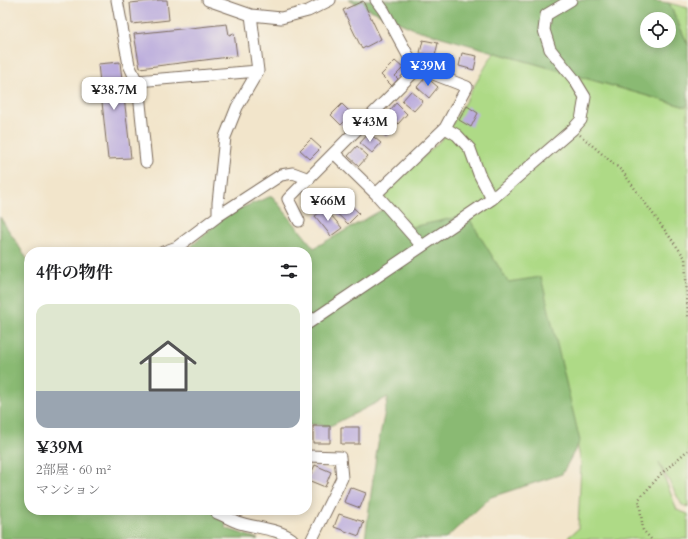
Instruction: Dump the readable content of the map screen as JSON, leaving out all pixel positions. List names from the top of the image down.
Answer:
{
  "page": {
    "price": [
      "¥39M",
      "¥38.7M",
      "¥43M",
      "¥66M"
    ],
    "heading": "4件の物件",
    "list": [
      {
        "name": "¥39M",
        "note": "2部屋 · 60 m² · マンション"
      }
    ]
  }
}
